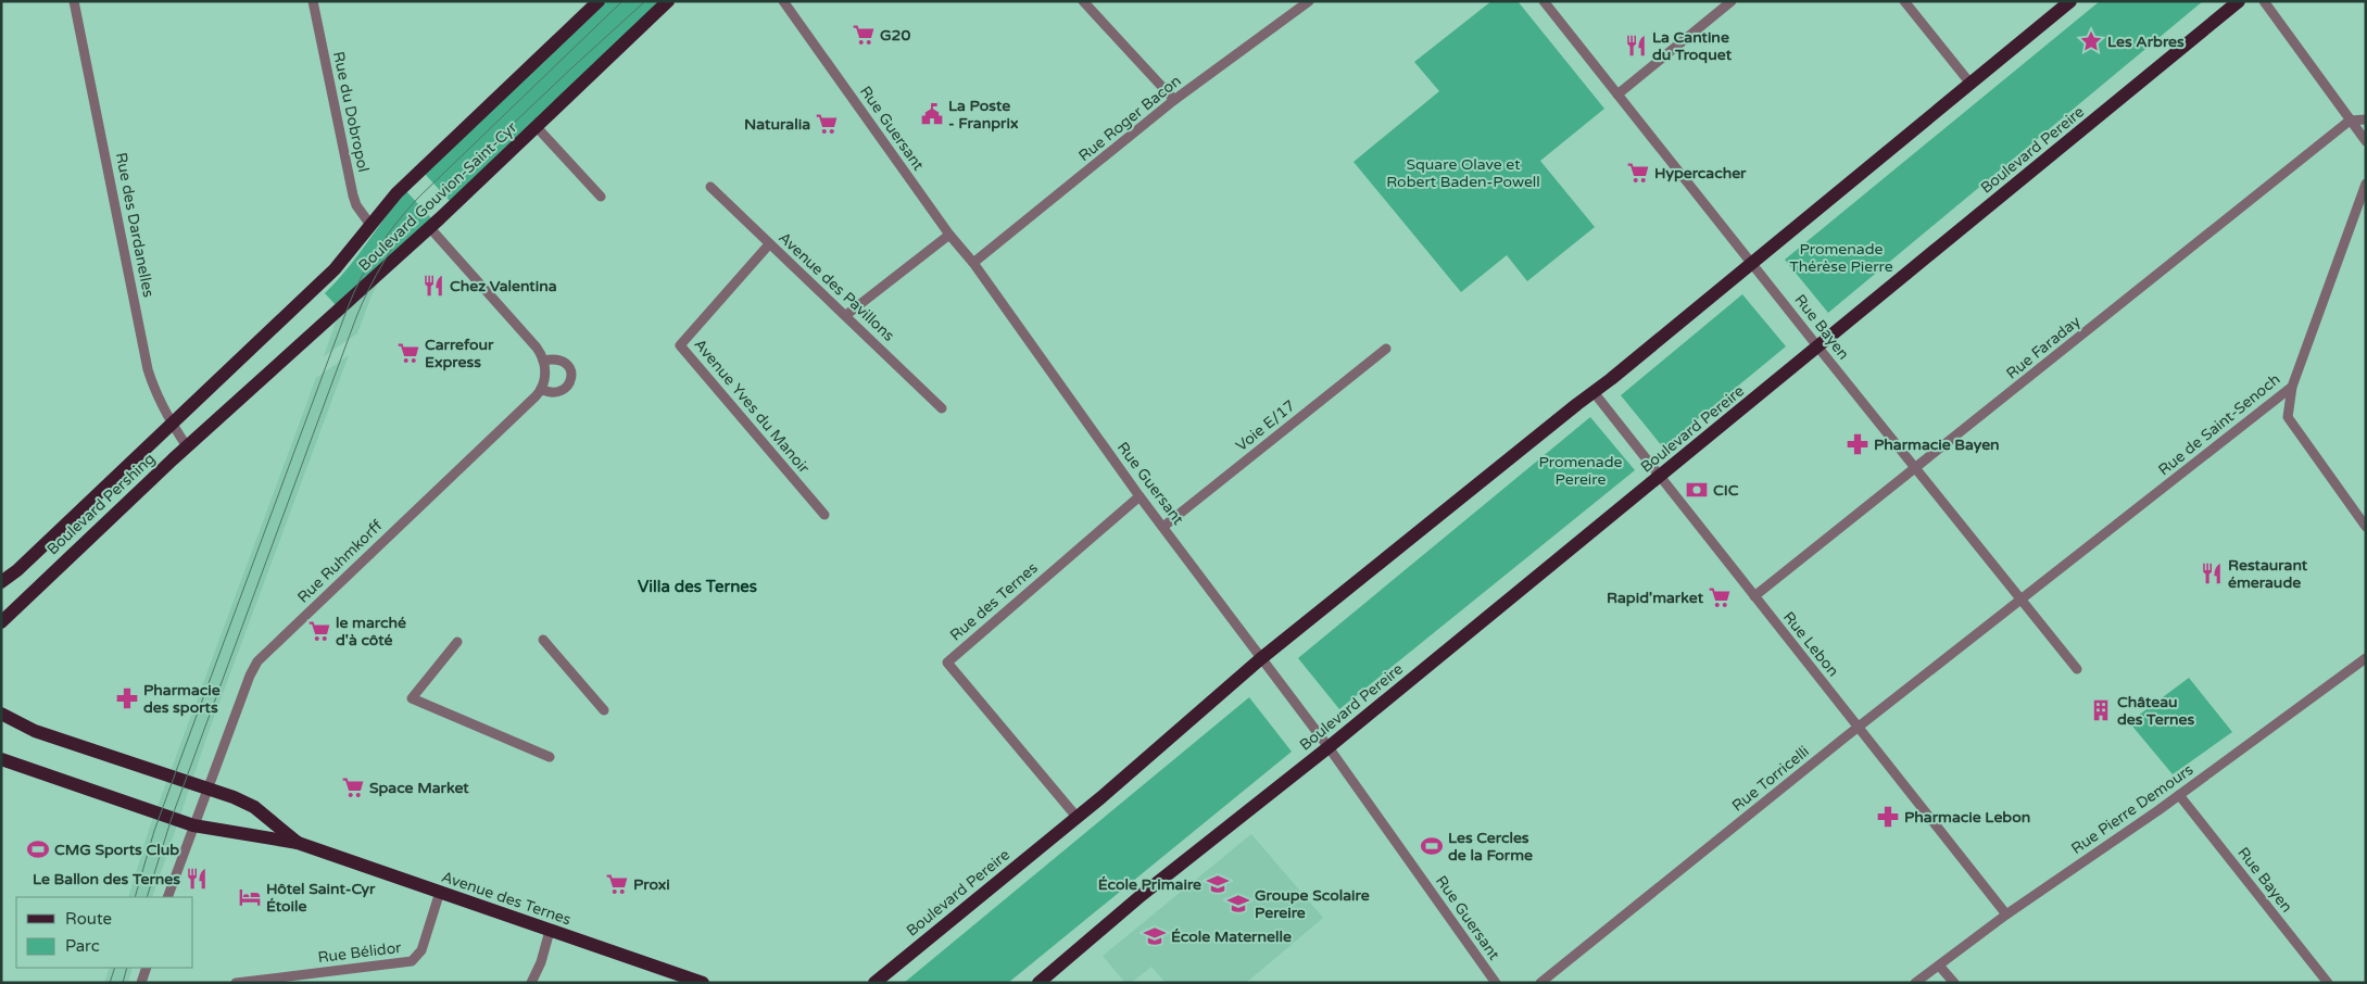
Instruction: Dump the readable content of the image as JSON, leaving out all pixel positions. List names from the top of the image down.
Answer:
{
  "streets": {
    "main road": [
      "Boulevard Pereire",
      "Boulevard Gouvion-Saint-Cyr",
      "Boulevard Pershing",
      "Avenue des Ternes"
    ],
    "street": [
      "Rue du Dobropol",
      "Rue Roger Bacon",
      "Rue Guersant",
      "Rue des Dardanelles",
      "Avenue des Pavillons",
      "Rue Bayen",
      "Rue Faraday",
      "Avenue Yves du Manoir",
      "Rue de Saint-Senoch",
      "Voie E/17",
      "Rue Ruhmkorff",
      "Rue des Ternes",
      "Rue Lebon",
      "Rue Torricelli",
      "Rue Pierre Demours",
      "Rue Bélidor"
    ]
  },
  "crossings": [
    ["Rue du Dobropol", "Boulevard Gouvion-Saint-Cyr"],
    ["Rue Roger Bacon", "Rue Guersant"],
    ["Rue Guersant", "Boulevard Pereire"],
    ["Rue Guersant", "Voie E/17"],
    ["Rue Guersant", "Rue des Ternes"],
    ["Boulevard Pereire", "Rue Bayen"],
    ["Boulevard Pereire", "Rue des Ternes"],
    ["Boulevard Pereire", "Rue Lebon"],
    ["Boulevard Gouvion-Saint-Cyr", "Boulevard Pershing"],
    ["Rue des Dardanelles", "Boulevard Pershing"],
    ["Avenue des Pavillons", "Avenue Yves du Manoir"],
    ["Rue Bayen", "Rue Faraday"],
    ["Rue Bayen", "Rue de Saint-Senoch"],
    ["Rue Bayen", "Rue Torricelli"],
    ["Rue Bayen", "Rue Pierre Demours"],
    ["Rue Faraday", "Rue Lebon"],
    ["Rue de Saint-Senoch", "Rue Torricelli"],
    ["Rue Ruhmkorff", "Avenue des Ternes"],
    ["Rue Lebon", "Rue Torricelli"],
    ["Rue Lebon", "Rue Pierre Demours"],
    ["Avenue des Ternes", "Rue Bélidor"]
  ],
  "districts": ["Villa des Ternes"],
  "parks": ["Square Olave et Robert Baden-Powell", "Promenade Thérèse Pierre", "Promenade Pereire"],
  "places": {
    "supermarket": [
      "G20",
      "Naturalia",
      "Hypercacher",
      "Carrefour Express",
      "Rapid'market",
      "le marché d'à côté",
      "Space Market",
      "Proxi"
    ],
    "place": ["Les Arbres"],
    "restaurant": [
      "La Cantine du Troquet",
      "Chez Valentina",
      "Restaurant émeraude",
      "Le Ballon des Ternes"
    ],
    "public building": ["La Poste - Franprix"],
    "pharmacy": ["Pharmacie Bayen", "Pharmacie des sports", "Pharmacie Lebon"],
    "bank": ["CIC"],
    "building": ["Château des Ternes"],
    "sports": ["Les Cercles de la Forme", "CMG Sports Club"],
    "school or university": ["École Primaire", "Groupe Scolaire Pereire", "École Maternelle"],
    "hotel": ["Hôtel Saint-Cyr Étoile"]
  },
  "legend": ["Route", "Parc"]
}
